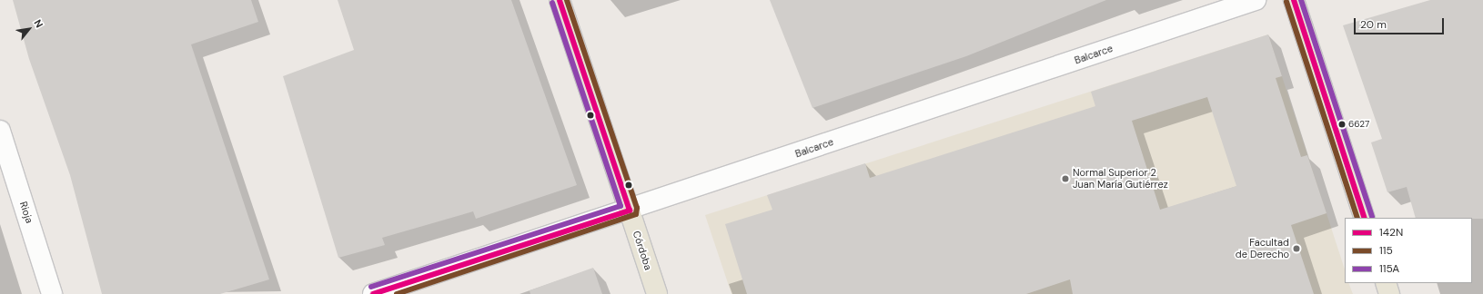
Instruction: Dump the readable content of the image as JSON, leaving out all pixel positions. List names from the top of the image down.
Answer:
{
  "streets": {
    "main road": ["Córdoba"],
    "street": ["Balcarce", "Rioja"]
  },
  "crossings": [
    ["Balcarce", "Córdoba"]
  ],
  "places": ["6627", "Normal Superior 2 Juan María Gutiérrez", "Facultad de Derecho"],
  "lines": ["transit line 142N", "transit line 115", "transit line 115A"],
  "legend": ["142N", "115", "115A"],
  "scale_bar": "20 m",
  "north": "top right"
}
